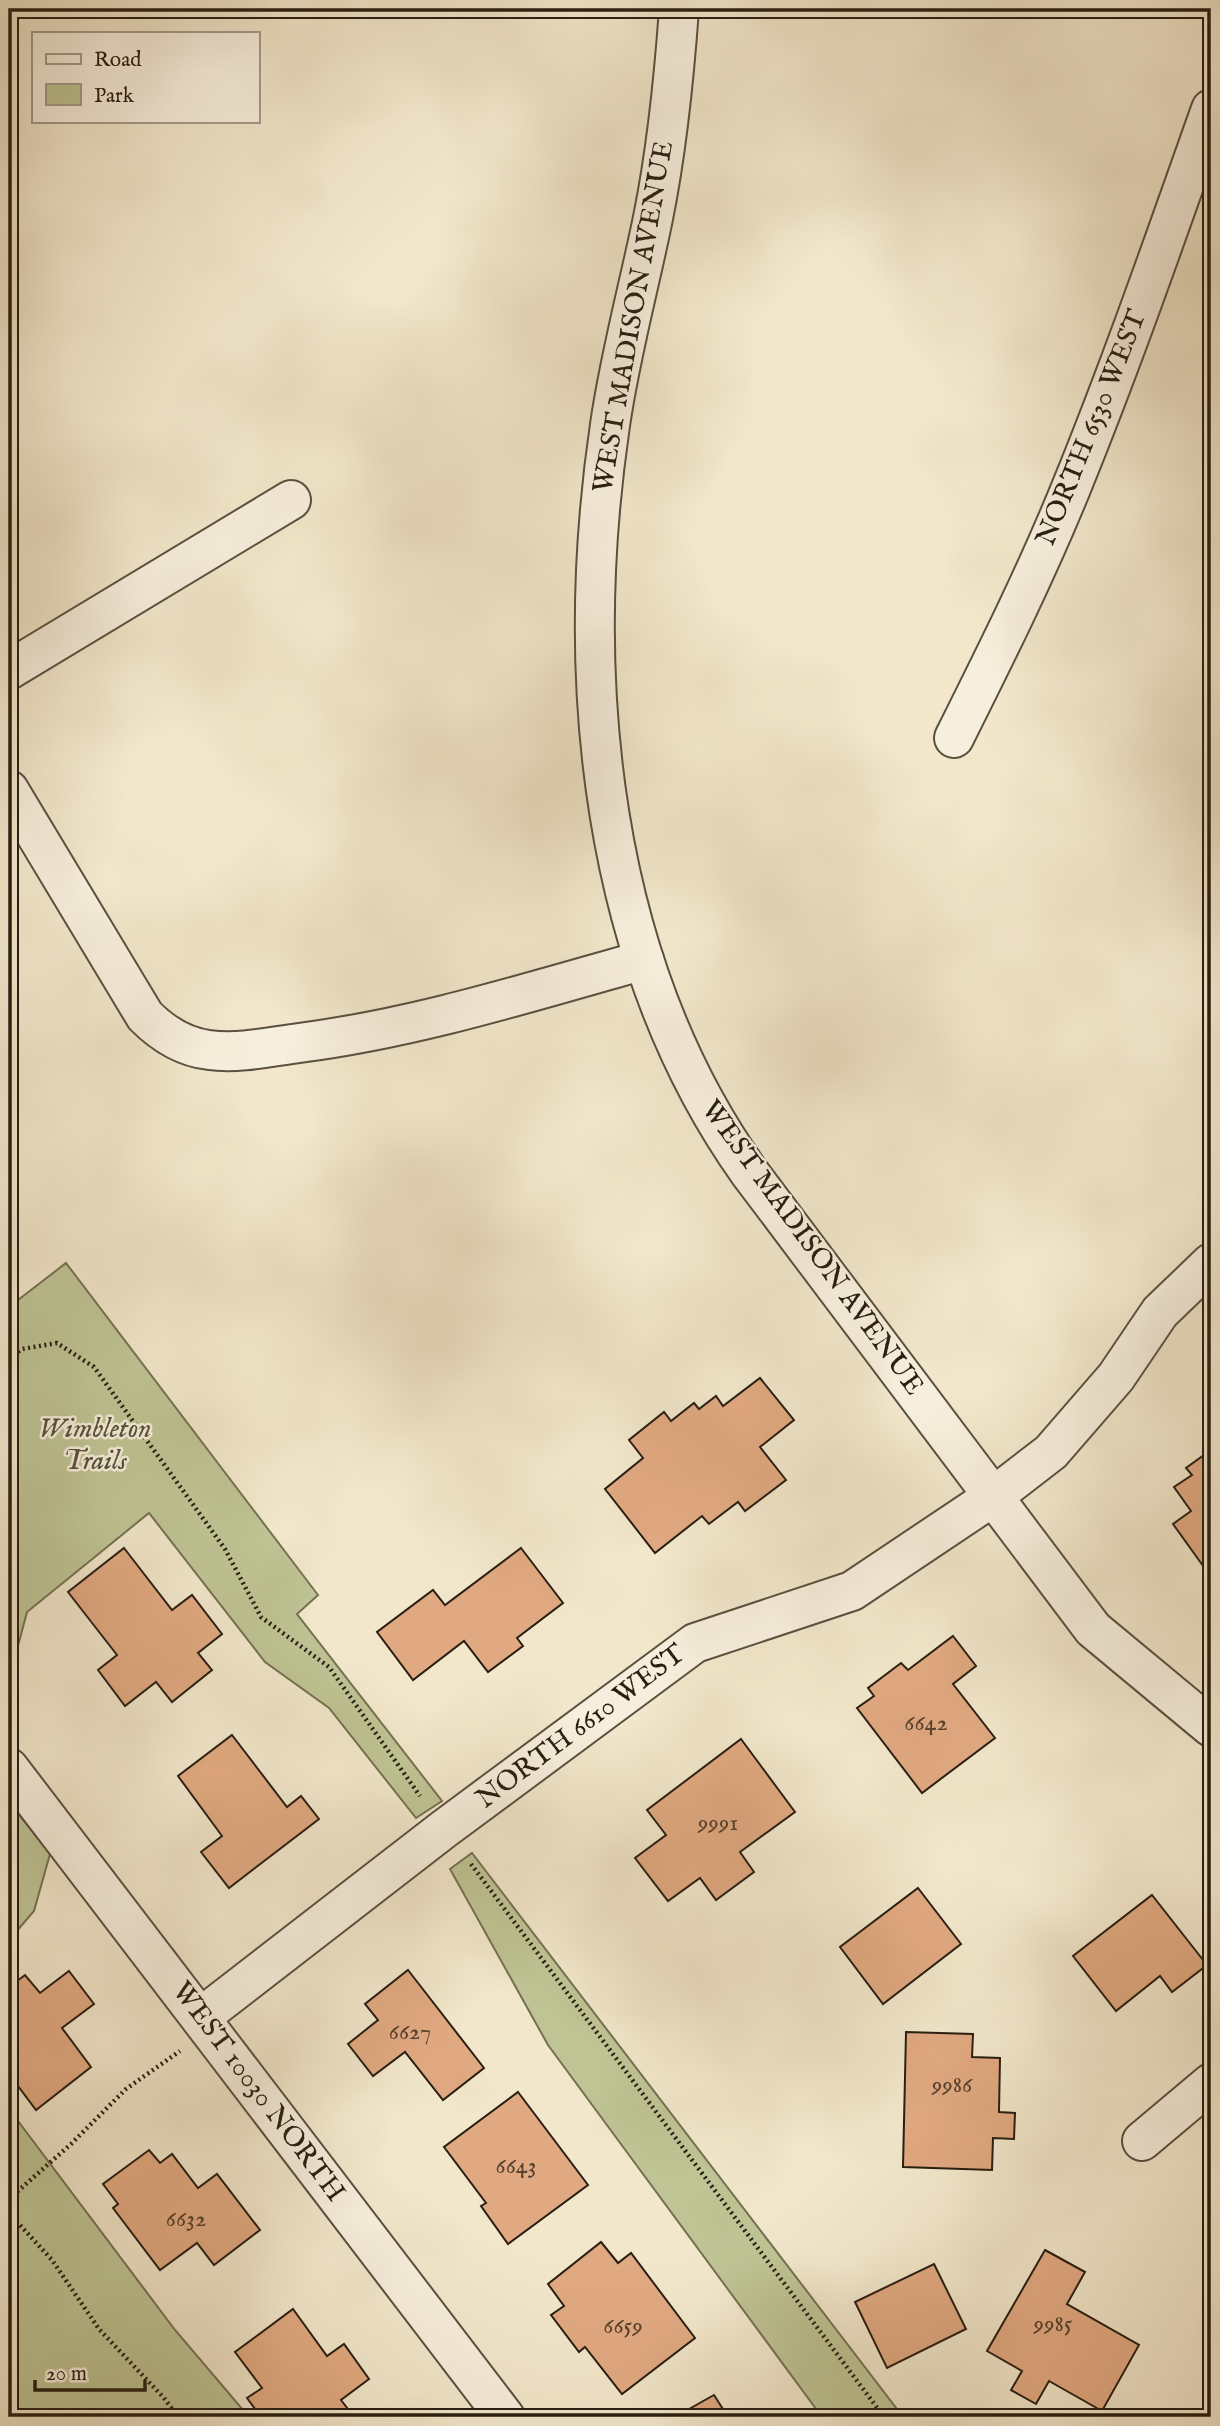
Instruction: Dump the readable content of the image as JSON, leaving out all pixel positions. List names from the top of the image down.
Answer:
{
  "streets": {
    "street": [
      "WEST MADISON AVENUE",
      "NORTH 6530 WEST",
      "NORTH 6610 WEST",
      "WEST 10030 NORTH"
    ]
  },
  "crossings": [
    ["WEST MADISON AVENUE", "NORTH 6610 WEST"],
    ["NORTH 6610 WEST", "WEST 10030 NORTH"]
  ],
  "parks": ["Wimbleton Trails"],
  "house_numbers": [
    "6642",
    "9991",
    "6627",
    "9986",
    "6643",
    "6632",
    "9985",
    "6659"
  ],
  "legend": ["Road", "Park"],
  "scale_bar": "20 m"
}
